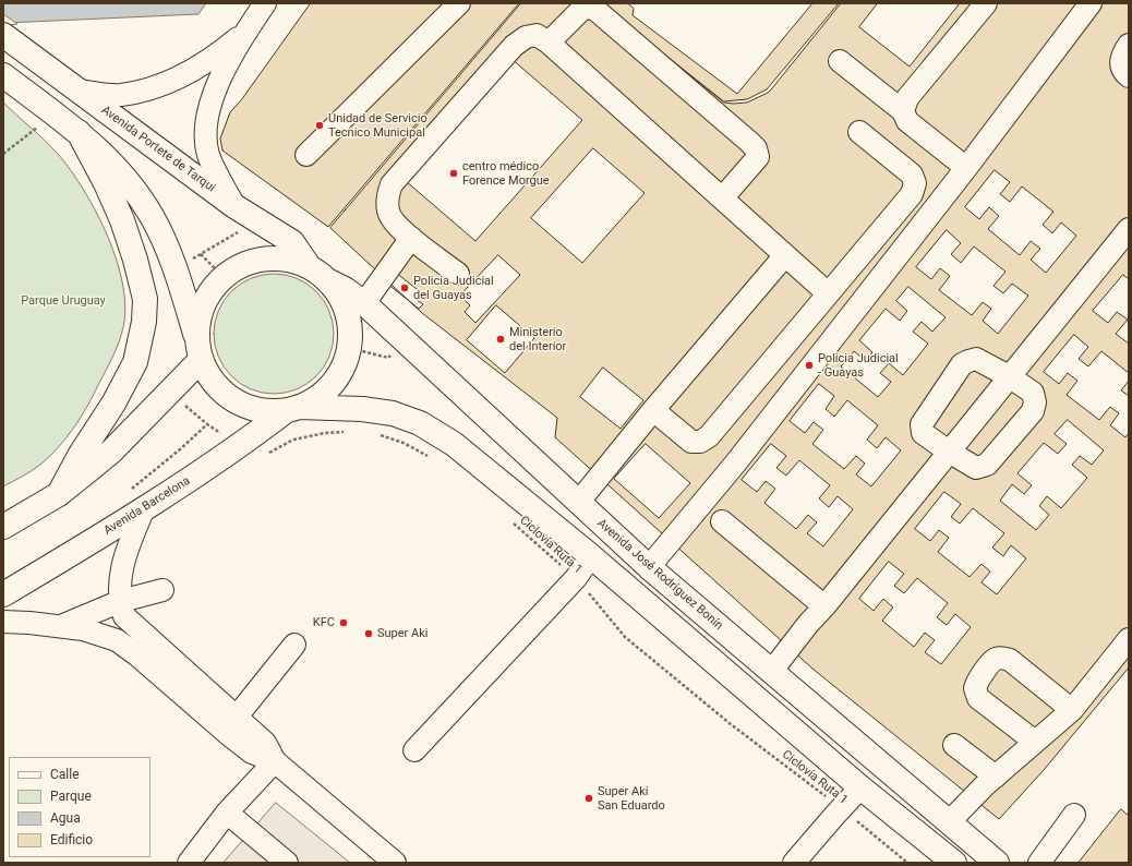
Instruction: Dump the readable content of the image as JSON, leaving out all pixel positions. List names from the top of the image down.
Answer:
{
  "streets": {
    "main road": ["Avenida Portete de Tarqui", "Avenida Barcelona", "Avenida José Rodríguez Bonín"],
    "path": ["Ciclovía Ruta 1"]
  },
  "crossings": [
    ["Avenida Barcelona", "Avenida José Rodríguez Bonín"]
  ],
  "parks": ["Parque Uruguay"],
  "places": [
    "Unidad de Servicio Tecnico Municipal",
    "centro médico Forence Morgue",
    "Policia Judicial del Guayas",
    "Ministerio del Interior",
    "Policia Judicial - Guayas",
    "KFC",
    "Super Aki",
    "Super Aki San Eduardo"
  ],
  "legend": [
    "Calle",
    "Parque",
    "Agua",
    "Edificio"
  ]
}
